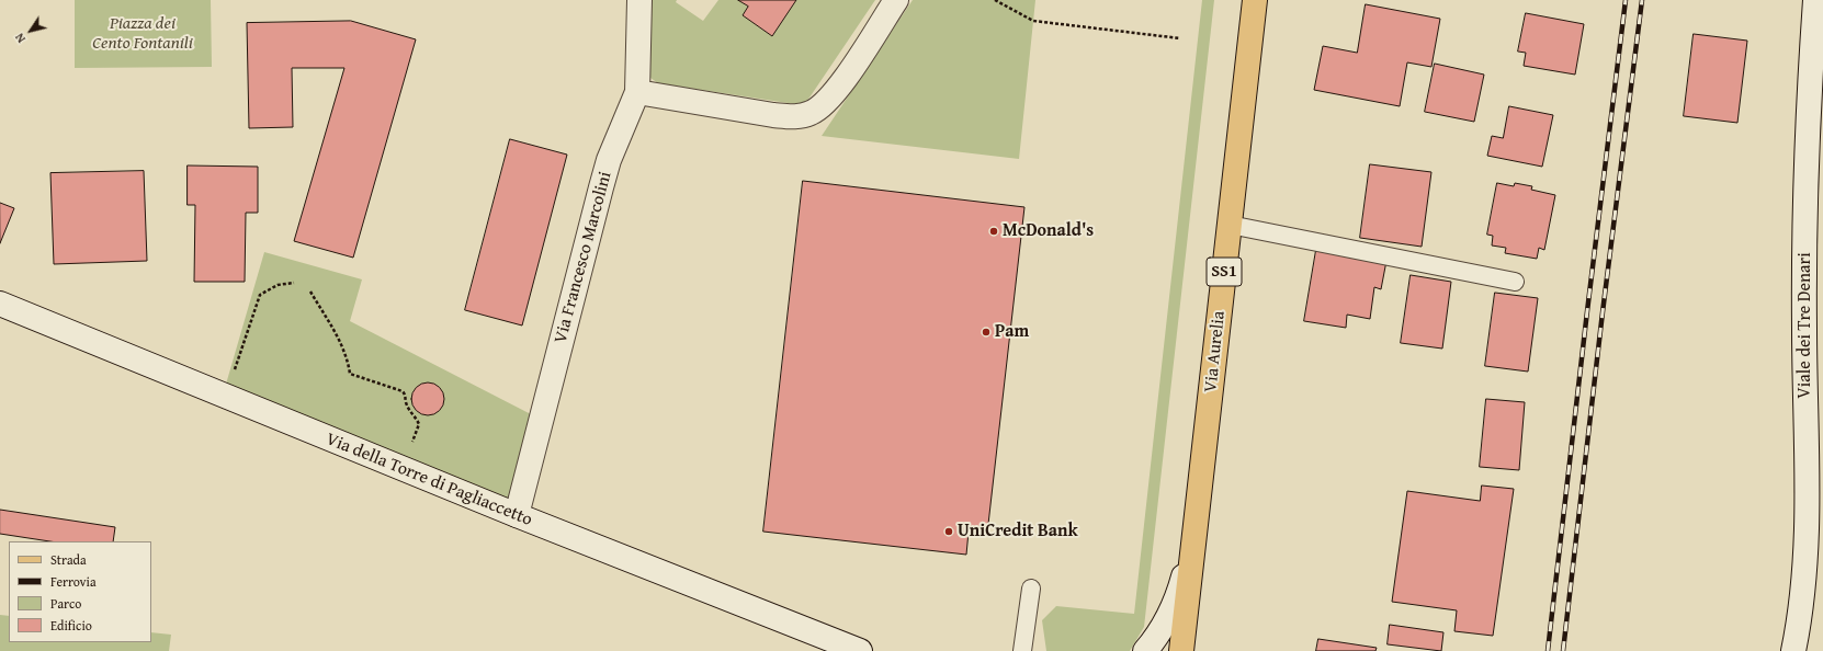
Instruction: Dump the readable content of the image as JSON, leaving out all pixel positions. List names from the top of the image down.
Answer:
{
  "streets": {
    "main road": ["SS1", "Via Aurelia"],
    "street": ["Via Francesco Marcolini", "Viale dei Tre Denari", "Via della Torre di Pagliaccetto"]
  },
  "crossings": [
    ["Via Francesco Marcolini", "Via della Torre di Pagliaccetto"]
  ],
  "parks": ["Piazza dei Cento Fontanili"],
  "places": ["McDonald's", "Pam", "UniCredit Bank"],
  "legend": [
    "Strada",
    "Ferrovia",
    "Parco",
    "Edificio"
  ],
  "north": "bottom left"
}
